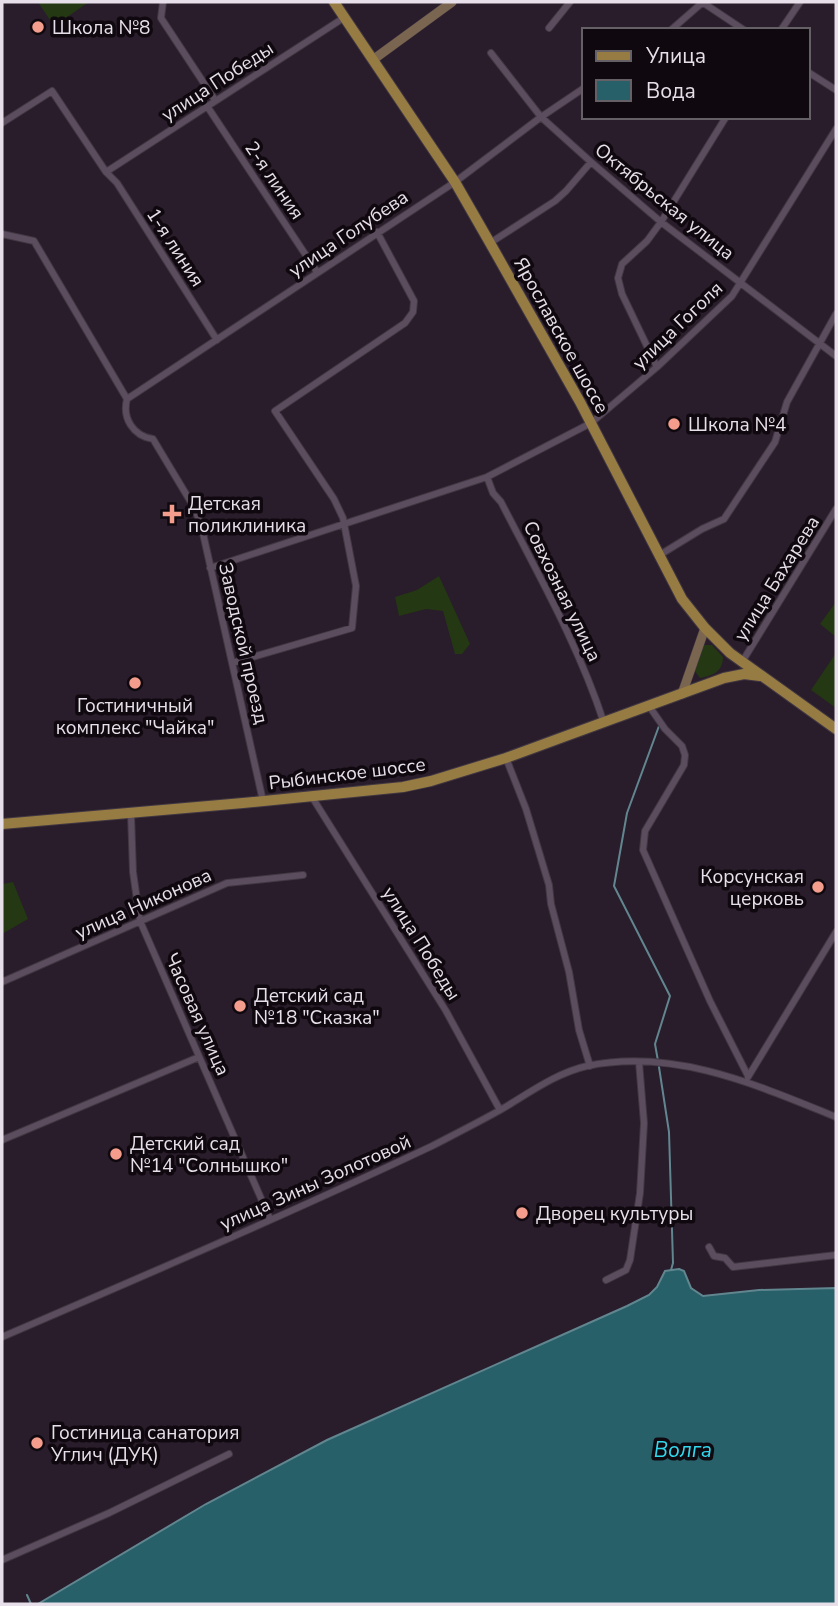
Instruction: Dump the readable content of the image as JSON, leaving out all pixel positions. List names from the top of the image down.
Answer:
{
  "streets": {
    "main road": ["Ярославское шоссе", "Рыбинское шоссе"],
    "street": [
      "улица Победы",
      "2-я линия",
      "Октябрьская улица",
      "улица Голубева",
      "1-я линия",
      "улица Гоголя",
      "улица Бахарева",
      "Совхозная улица",
      "Заводской проезд",
      "улица Никонова",
      "Часовая улица",
      "улица Зины Золотовой"
    ]
  },
  "crossings": [
    ["улица Победы", "2-я линия"],
    ["улица Победы", "1-я линия"],
    ["улица Победы", "Ярославское шоссе"],
    ["улица Победы", "Рыбинское шоссе"],
    ["улица Победы", "улица Зины Золотовой"],
    ["2-я линия", "улица Голубева"],
    ["Октябрьская улица", "улица Голубева"],
    ["Октябрьская улица", "улица Гоголя"],
    ["улица Голубева", "1-я линия"],
    ["улица Голубева", "Ярославское шоссе"],
    ["улица Голубева", "Заводской проезд"],
    ["улица Гоголя", "Ярославское шоссе"],
    ["улица Гоголя", "Совхозная улица"],
    ["улица Гоголя", "Заводской проезд"],
    ["Ярославское шоссе", "улица Бахарева"],
    ["Ярославское шоссе", "Рыбинское шоссе"],
    ["Совхозная улица", "Рыбинское шоссе"],
    ["Заводской проезд", "Рыбинское шоссе"],
    ["Рыбинское шоссе", "Часовая улица"],
    ["улица Никонова", "Часовая улица"],
    ["Часовая улица", "улица Зины Золотовой"]
  ],
  "water": ["Волга"],
  "places": {
    "other": [
      "Школа №8",
      "Школа №4",
      "Гостиничный комплекс \"Чайка\"",
      "Корсунская церковь",
      "Детский сад №18 \"Сказка\"",
      "Детский сад №14 \"Солнышко\"",
      "Дворец культуры",
      "Гостиница санатория Углич (ДУК)"
    ],
    "health": ["Детская поликлиника"]
  },
  "legend": ["Улица", "Вода"]
}
